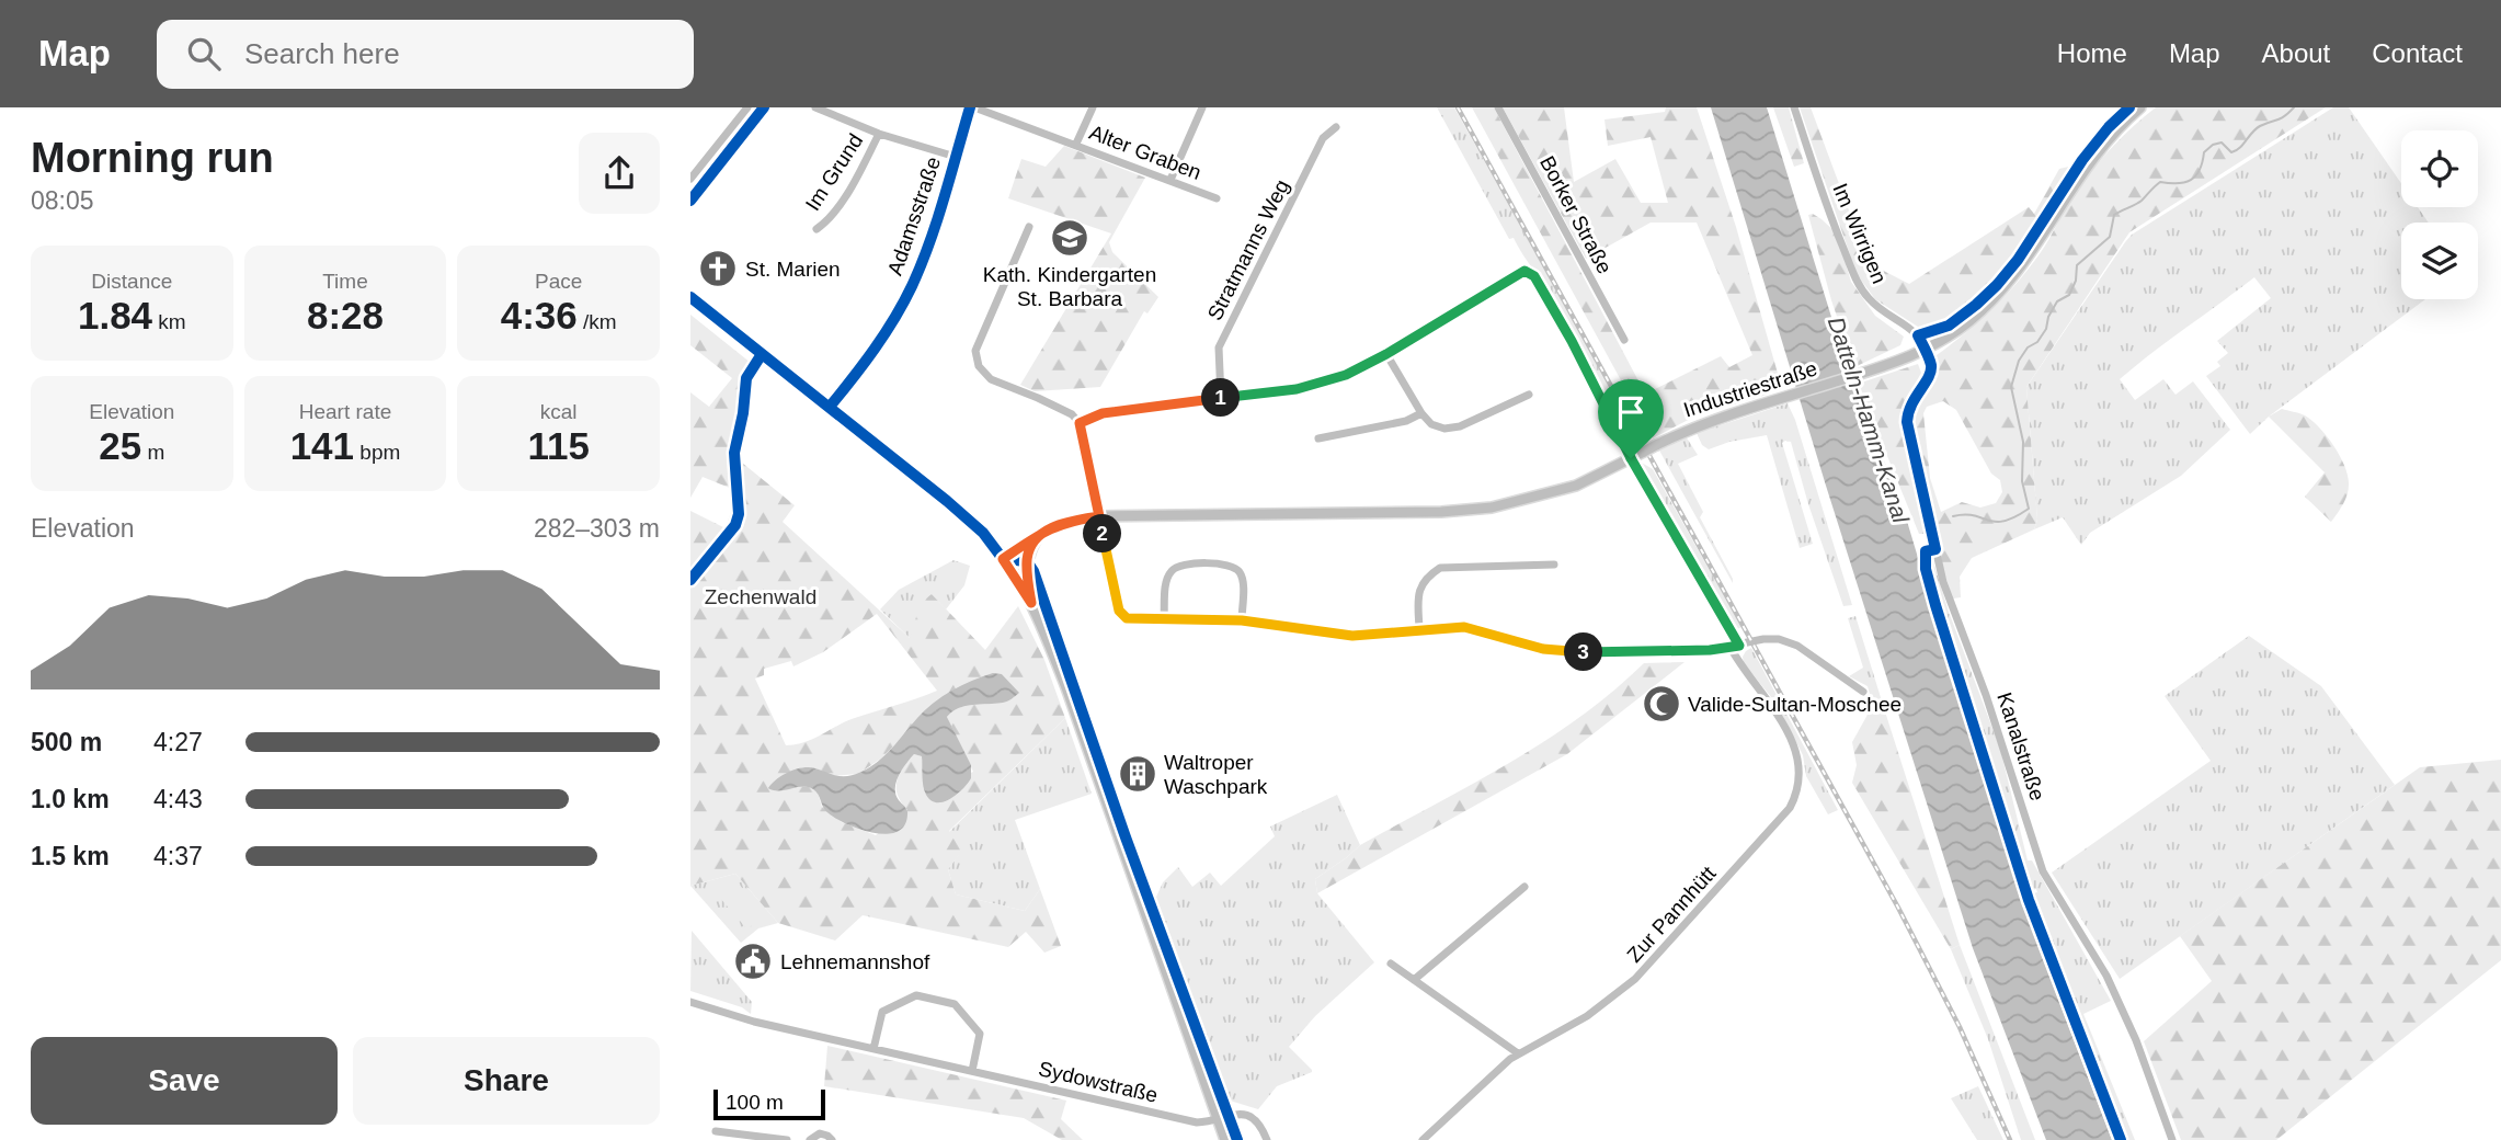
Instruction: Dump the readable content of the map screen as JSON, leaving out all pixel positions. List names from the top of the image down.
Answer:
{
  "streets": {
    "main road": ["Industriestraße"],
    "street": [
      "Alter Graben",
      "Im Grund",
      "Borker Straße",
      "Adamsstraße",
      "Im Wirrigen",
      "Stratmanns Weg",
      "Kanalstraße",
      "Zur Pannhütt",
      "Sydowstraße"
    ]
  },
  "crossings": [
    ["Alter Graben", "Adamsstraße"],
    ["Im Wirrigen", "Industriestraße"],
    ["Im Wirrigen", "Kanalstraße"],
    ["Industriestraße", "Kanalstraße"],
    ["Industriestraße", "Zur Pannhütt"]
  ],
  "water": ["Datteln-Hamm-Kanal"],
  "parks": ["Zechenwald"],
  "places": {
    "school or university": ["Kath. Kindergarten St. Barbara"],
    "church": ["St. Marien"],
    "mosque": ["Valide-Sultan-Moschee"],
    "building": ["Waltroper Waschpark"],
    "public building": ["Lehnemannshof"]
  },
  "scale_bar": "100 m",
  "page": {
    "header": "Map",
    "search": "Search here",
    "nav": [
      "Home",
      "Map",
      "About",
      "Contact"
    ],
    "heading": ["Morning run", "08:05"],
    "stats": [
      ["Distance", "1.84 km"],
      ["Time", "8:28"],
      ["Pace", "4:36 /km"],
      ["Elevation", "25 m"],
      ["Heart rate", "141 bpm"],
      ["kcal", "115"]
    ],
    "pins": ["1", "2", "3"],
    "chart": ["Elevation", "282–303 m"],
    "list": [
      {
        "name": "500 m",
        "note": "4:27"
      },
      {
        "name": "1.0 km",
        "note": "4:43"
      },
      {
        "name": "1.5 km",
        "note": "4:37"
      }
    ],
    "buttons": ["Save", "Share"],
    "scale": "100 m"
  }
}
